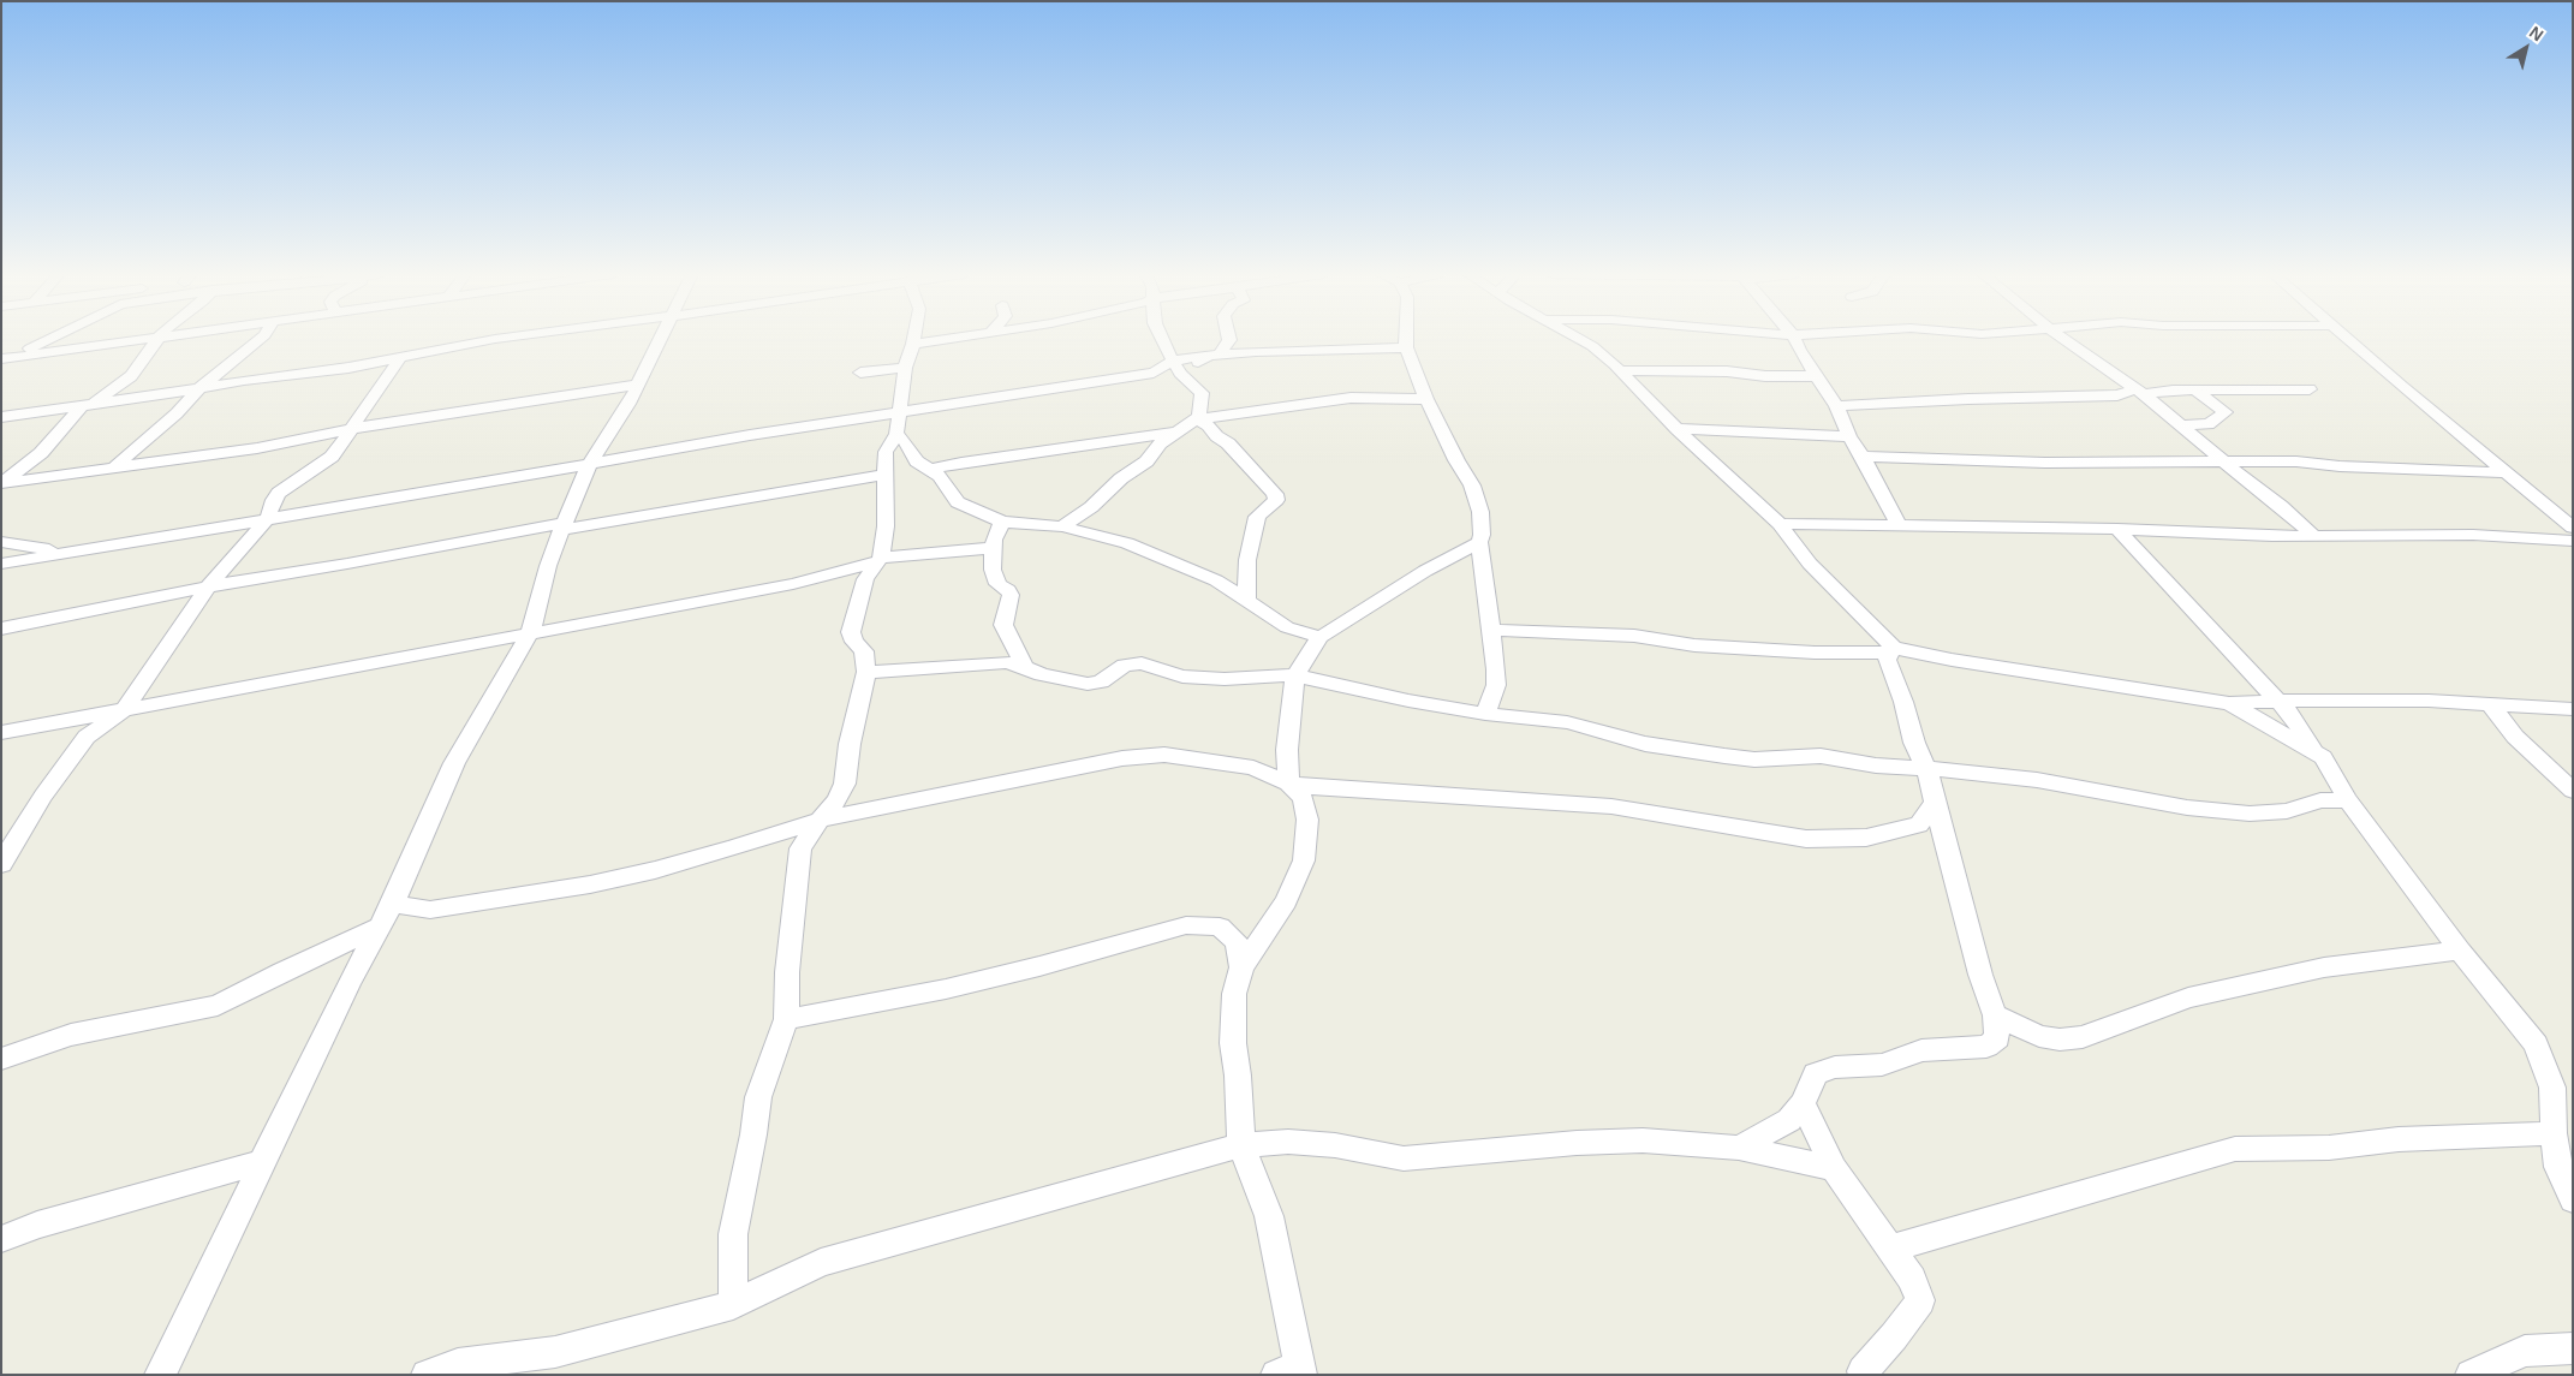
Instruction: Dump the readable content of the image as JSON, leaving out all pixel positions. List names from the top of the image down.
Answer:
{
  "north": "top right"
}
